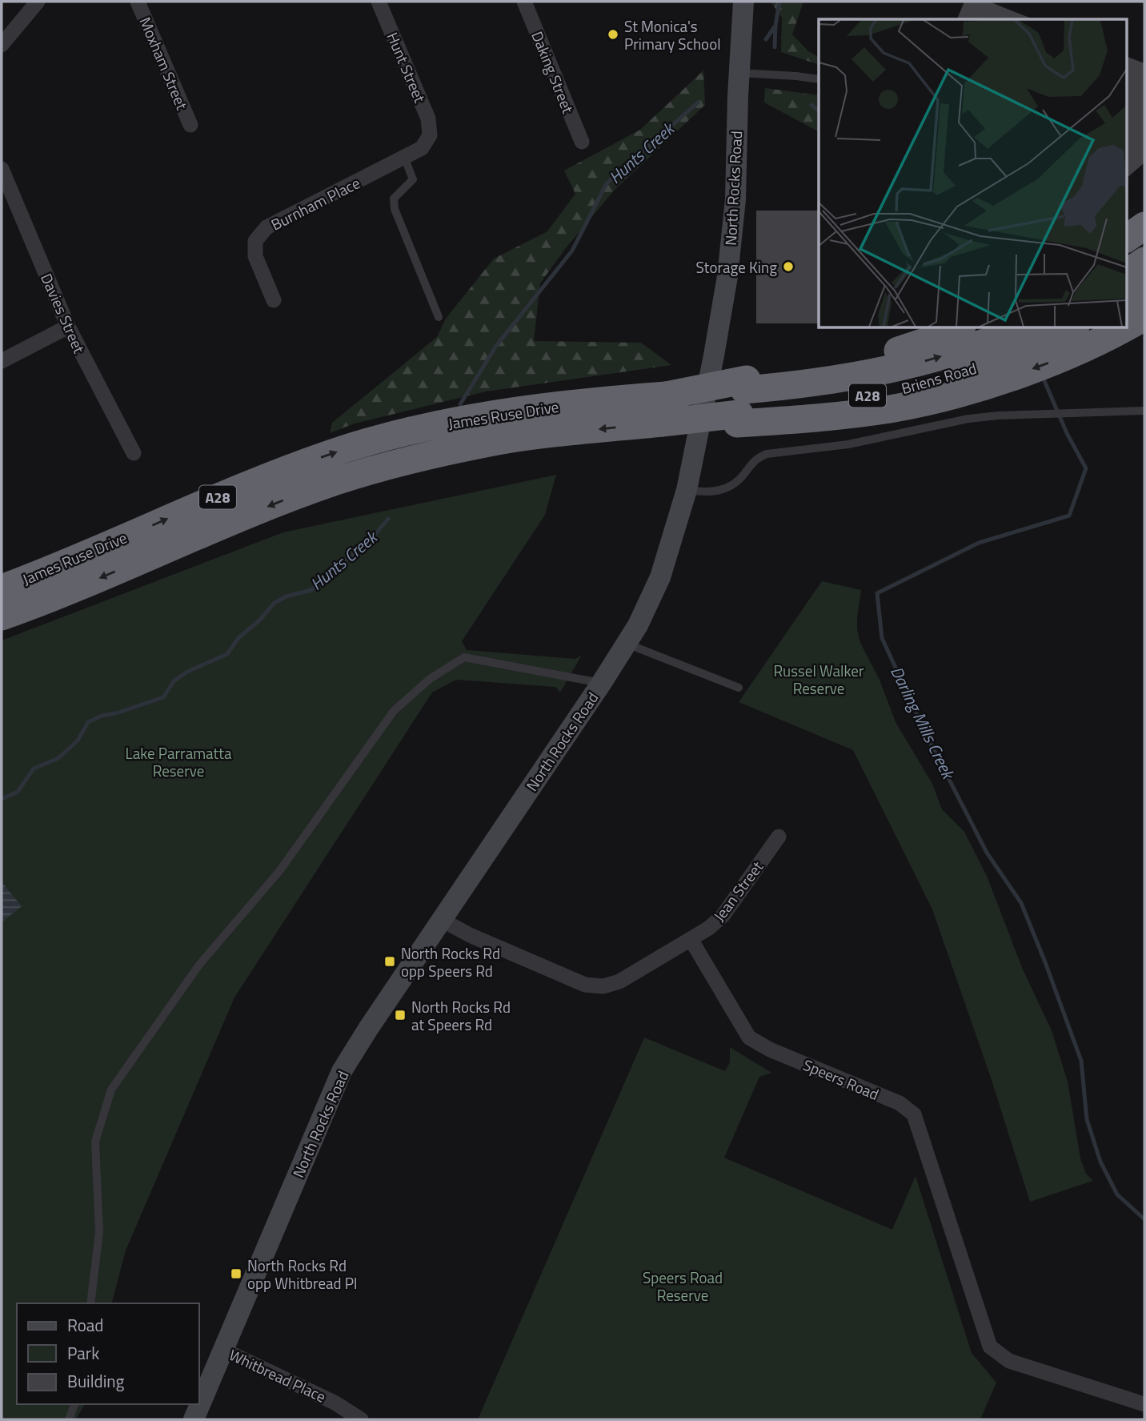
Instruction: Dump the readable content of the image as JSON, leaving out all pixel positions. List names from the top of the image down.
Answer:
{
  "streets": {
    "highway": ["Briens Road", "A28", "James Ruse Drive"],
    "main road": ["North Rocks Road"],
    "street": [
      "Moxham Street",
      "Hunt Street",
      "Daking Street",
      "Burnham Place",
      "Davies Street",
      "Jean Street",
      "Speers Road",
      "Whitbread Place"
    ]
  },
  "crossings": [
    ["Hunt Street", "Burnham Place"],
    ["North Rocks Road", "Whitbread Place"],
    ["Briens Road", "James Ruse Drive"],
    ["Jean Street", "Speers Road"]
  ],
  "one_way": ["Briens Road"],
  "water": ["Hunts Creek", "Darling Mills Creek"],
  "parks": ["Russel Walker Reserve", "Lake Parramatta Reserve", "Speers Road Reserve"],
  "places": {
    "other": ["St Monica's Primary School", "Storage King"],
    "transit": ["North Rocks Rd opp Speers Rd", "North Rocks Rd at Speers Rd", "North Rocks Rd opp Whitbread Pl"]
  },
  "legend": ["Road", "Park", "Building"]
}
